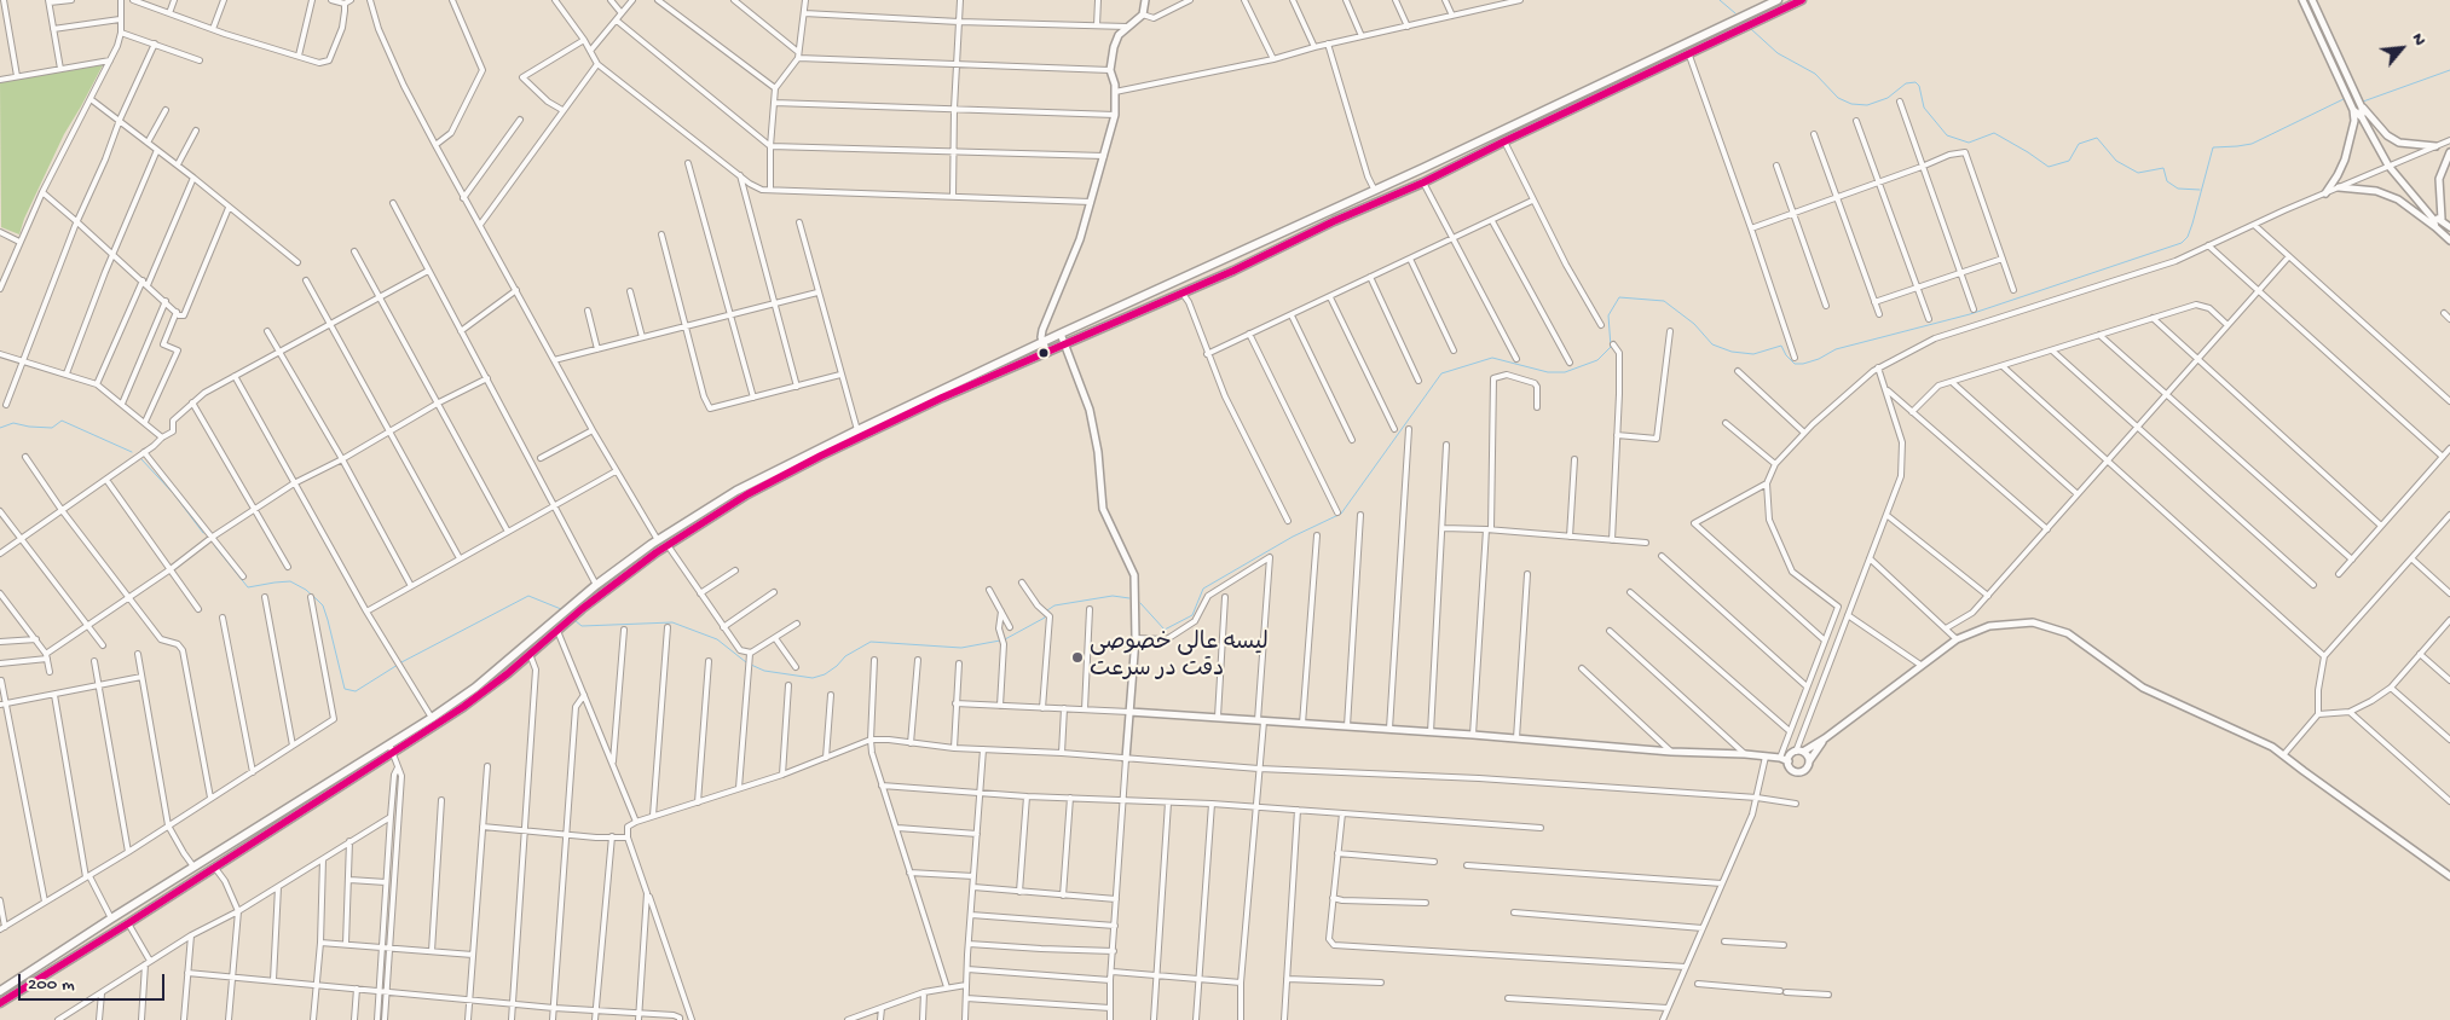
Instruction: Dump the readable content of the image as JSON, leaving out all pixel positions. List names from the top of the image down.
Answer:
{
  "places": ["لیسه عالی خصوصی دقت در سرعت"],
  "scale_bar": "200 m",
  "north": "top right"
}
